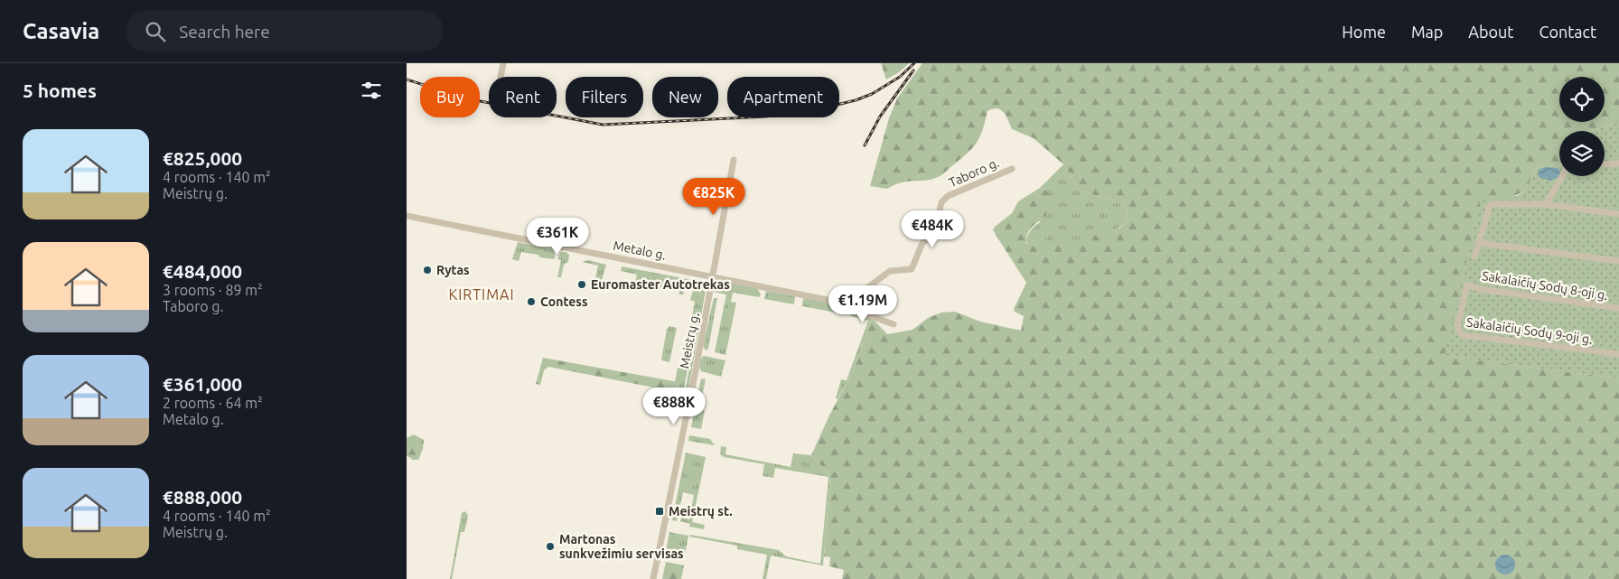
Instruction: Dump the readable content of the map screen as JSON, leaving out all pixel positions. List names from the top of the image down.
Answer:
{
  "streets": {
    "street": [
      "Taboro g.",
      "Metalo g.",
      "Sakalaičių Sodų 8-oji g.",
      "Sakalaičių Sodų 9-oji g.",
      "Meistrų g."
    ]
  },
  "crossings": [
    ["Taboro g.", "Metalo g."],
    ["Metalo g.", "Meistrų g."],
    ["Sakalaičių Sodų 8-oji g.", "Sakalaičių Sodų 9-oji g."]
  ],
  "districts": ["KIRTIMAI"],
  "places": {
    "other": [
      "Rytas",
      "Euromaster Autotrekas",
      "Contess",
      "Martonas sunkvežimiu servisas"
    ],
    "transit": ["Meistrų st."]
  },
  "page": {
    "header": "Casavia",
    "search": "Search here",
    "nav": [
      "Home",
      "Map",
      "About",
      "Contact"
    ],
    "heading": "5 homes",
    "chip": [
      "Buy",
      "Rent",
      "Filters",
      "New",
      "Apartment"
    ],
    "list": [
      {
        "name": "€825,000",
        "note": "4 rooms · 140 m² · Meistrų g."
      },
      {
        "name": "€484,000",
        "note": "3 rooms · 89 m² · Taboro g."
      },
      {
        "name": "€361,000",
        "note": "2 rooms · 64 m² · Metalo g."
      },
      {
        "name": "€888,000",
        "note": "4 rooms · 140 m² · Meistrų g."
      }
    ],
    "price": [
      "€825K",
      "€484K",
      "€361K",
      "€1.19M",
      "€888K"
    ]
  }
}
